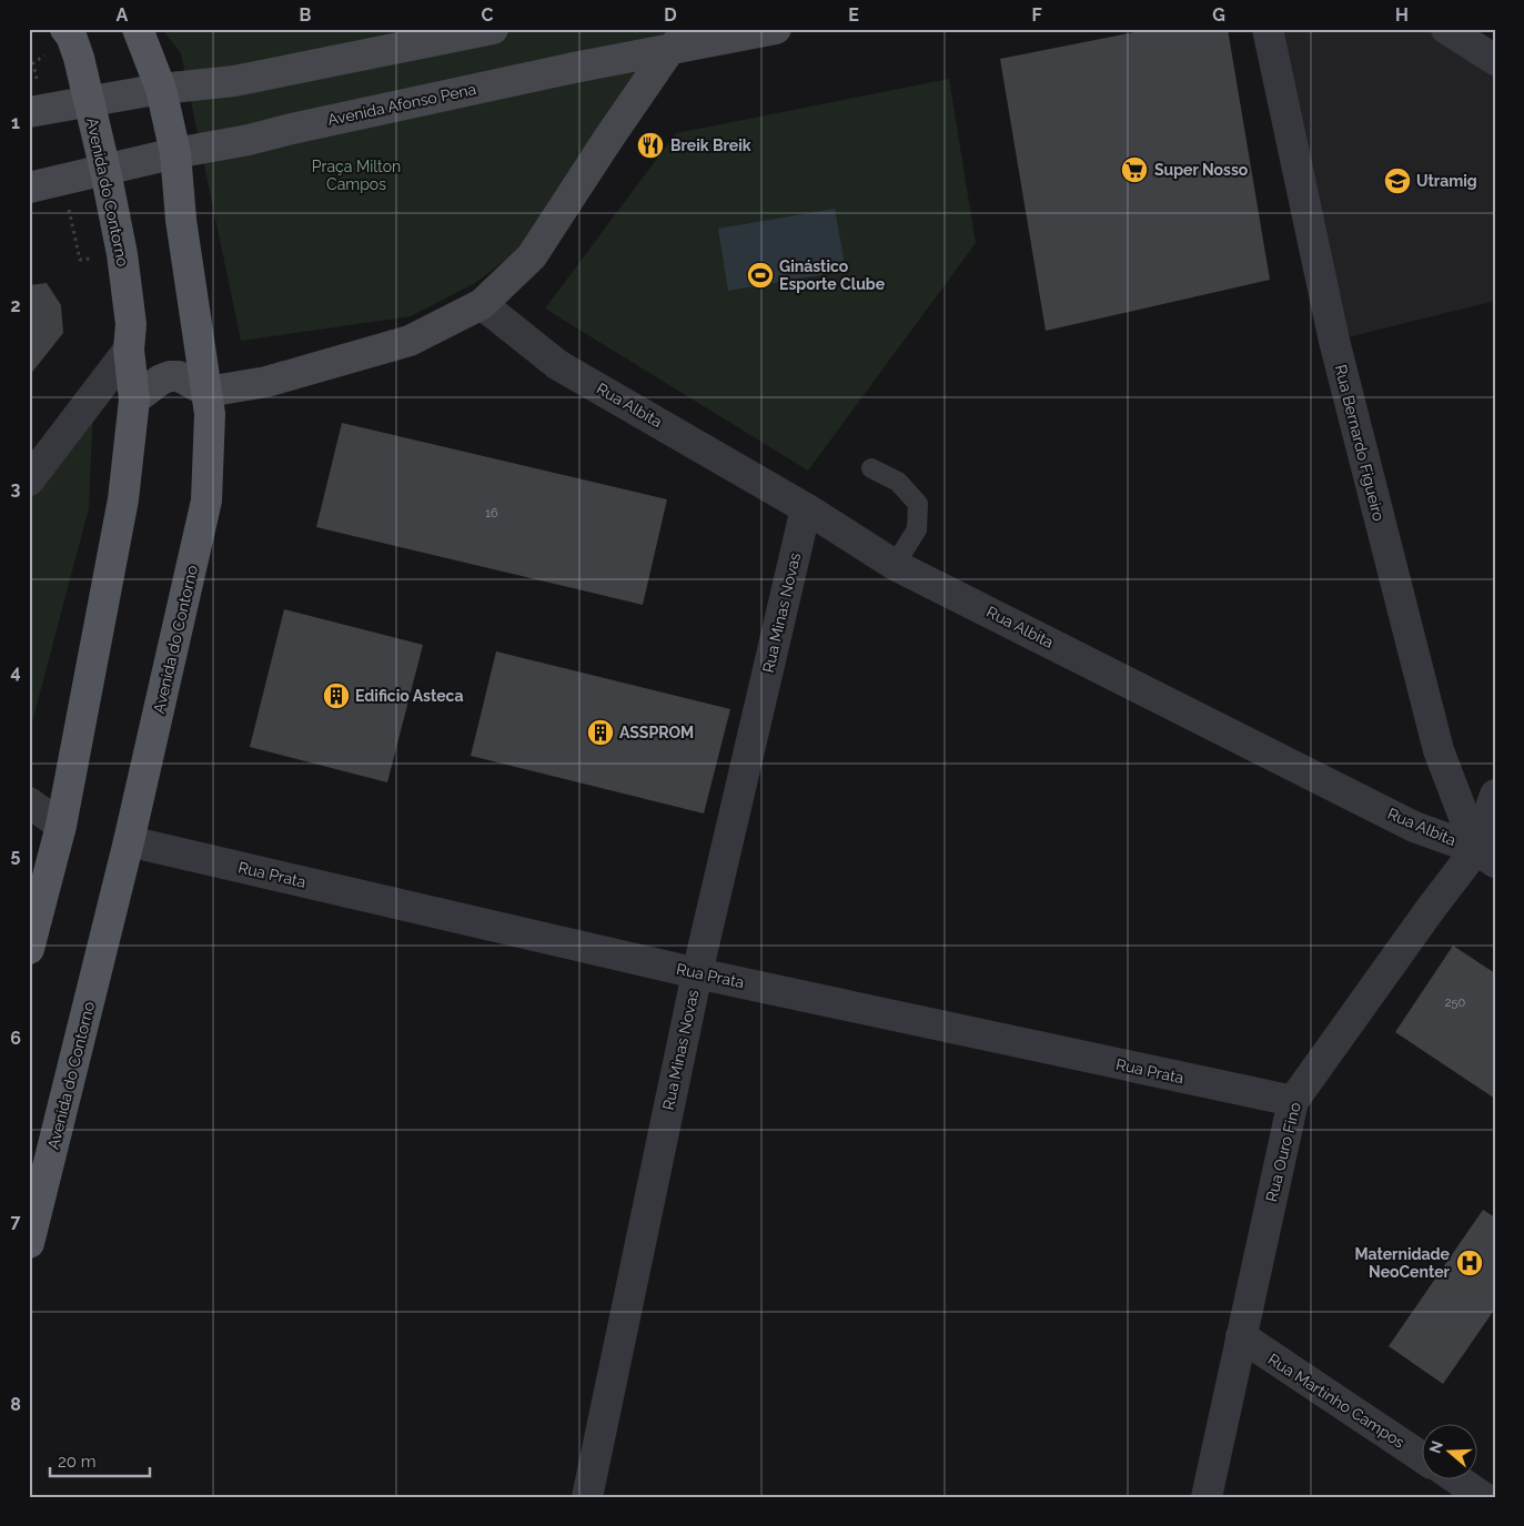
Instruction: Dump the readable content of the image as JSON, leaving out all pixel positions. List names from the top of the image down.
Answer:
{
  "streets": {
    "main road": ["Avenida Afonso Pena", "Avenida do Contorno"],
    "street": [
      "Rua Albita",
      "Rua Bernardo Figueiro",
      "Rua Minas Novas",
      "Rua Prata",
      "Rua Ouro Fino",
      "Rua Martinho Campos"
    ]
  },
  "crossings": [
    ["Avenida Afonso Pena", "Avenida do Contorno"],
    ["Avenida do Contorno", "Rua Prata"],
    ["Rua Albita", "Rua Bernardo Figueiro"],
    ["Rua Albita", "Rua Minas Novas"],
    ["Rua Albita", "Rua Ouro Fino"],
    ["Rua Bernardo Figueiro", "Rua Ouro Fino"],
    ["Rua Minas Novas", "Rua Prata"],
    ["Rua Prata", "Rua Ouro Fino"],
    ["Rua Ouro Fino", "Rua Martinho Campos"]
  ],
  "parks": ["Praça Milton Campos"],
  "places": {
    "restaurant": ["Breik Breik"],
    "supermarket": ["Super Nosso"],
    "school or university": ["Utramig"],
    "sports": ["Ginástico Esporte Clube"],
    "building": ["Edificio Asteca", "ASSPROM"],
    "hospital": ["Maternidade NeoCenter"]
  },
  "house_numbers": ["16", "250"],
  "scale_bar": "20 m",
  "north": "left",
  "grid": {
    "columns": [
      "A",
      "B",
      "C",
      "D",
      "E",
      "F",
      "G",
      "H"
    ],
    "rows": [
      "1",
      "2",
      "3",
      "4",
      "5",
      "6",
      "7",
      "8"
    ]
  }
}
